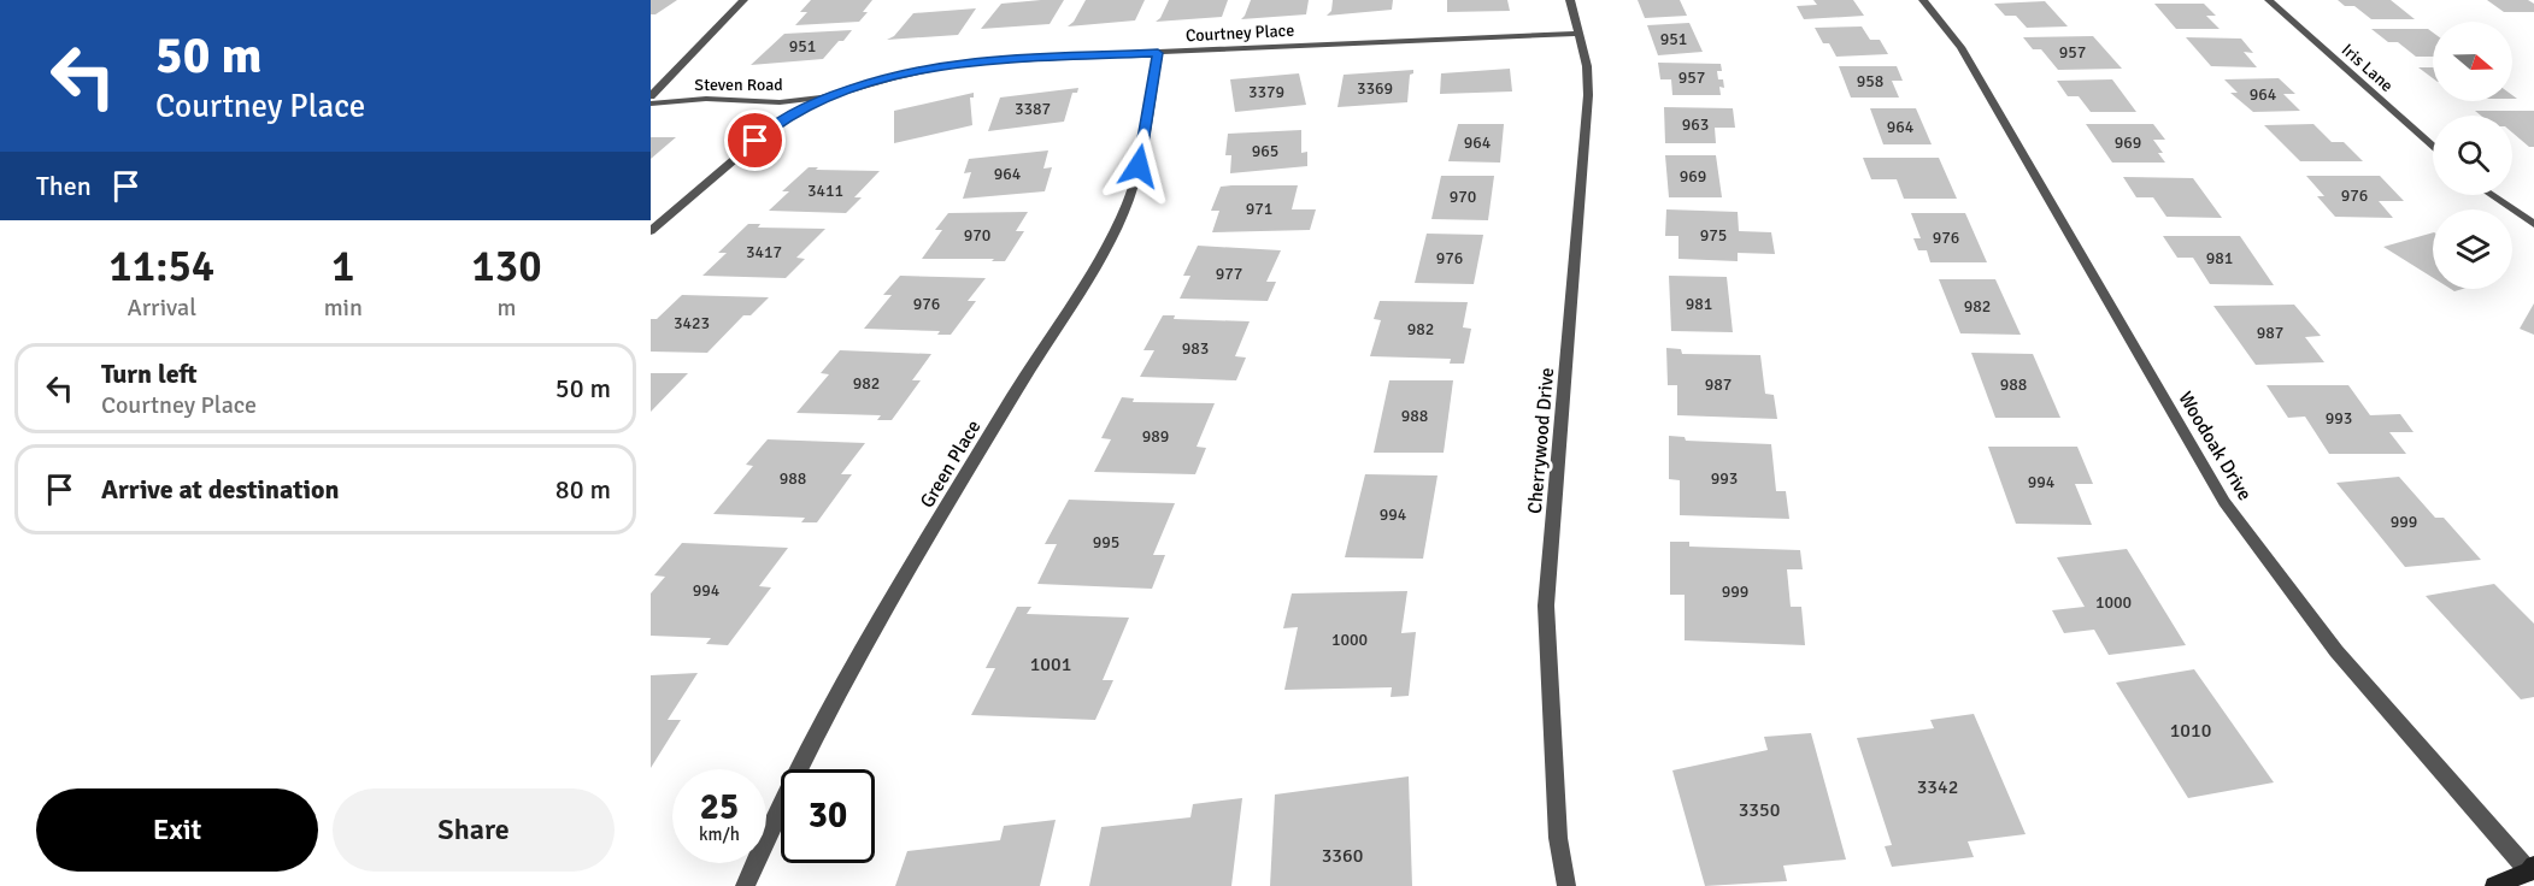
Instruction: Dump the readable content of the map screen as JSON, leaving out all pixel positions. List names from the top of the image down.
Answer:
{
  "streets": {
    "street": [
      "Courtney Place",
      "Iris Lane",
      "Steven Road",
      "Cherrywood Drive",
      "Woodoak Drive",
      "Green Place"
    ]
  },
  "crossings": [
    ["Courtney Place", "Steven Road"],
    ["Courtney Place", "Cherrywood Drive"],
    ["Courtney Place", "Green Place"]
  ],
  "house_numbers": [
    "951",
    "951",
    "957",
    "957",
    "958",
    "3369",
    "3379",
    "964",
    "3387",
    "963",
    "964",
    "964",
    "969",
    "965",
    "964",
    "969",
    "3411",
    "976",
    "970",
    "971",
    "970",
    "975",
    "976",
    "3417",
    "976",
    "981",
    "977",
    "976",
    "981",
    "982",
    "3423",
    "982",
    "987",
    "983",
    "982",
    "987",
    "988",
    "988",
    "993",
    "989",
    "988",
    "993",
    "994",
    "994",
    "999",
    "995",
    "994",
    "999",
    "1000",
    "1000",
    "1001",
    "1010",
    "3342",
    "3350",
    "3360"
  ],
  "north": "right",
  "page": {
    "turn": ["50 m", "Courtney Place"],
    "then": "Then",
    "eta": [
      "11:54",
      "Arrival",
      "1",
      "min",
      "130",
      "m"
    ],
    "list": [
      {
        "name": "Turn left",
        "note": "Courtney Place",
        "value": "50 m"
      },
      {
        "name": "Arrive at destination",
        "value": "80 m"
      }
    ],
    "speed": "25 km/h",
    "limit": "30",
    "buttons": ["Exit", "Share"]
  }
}
